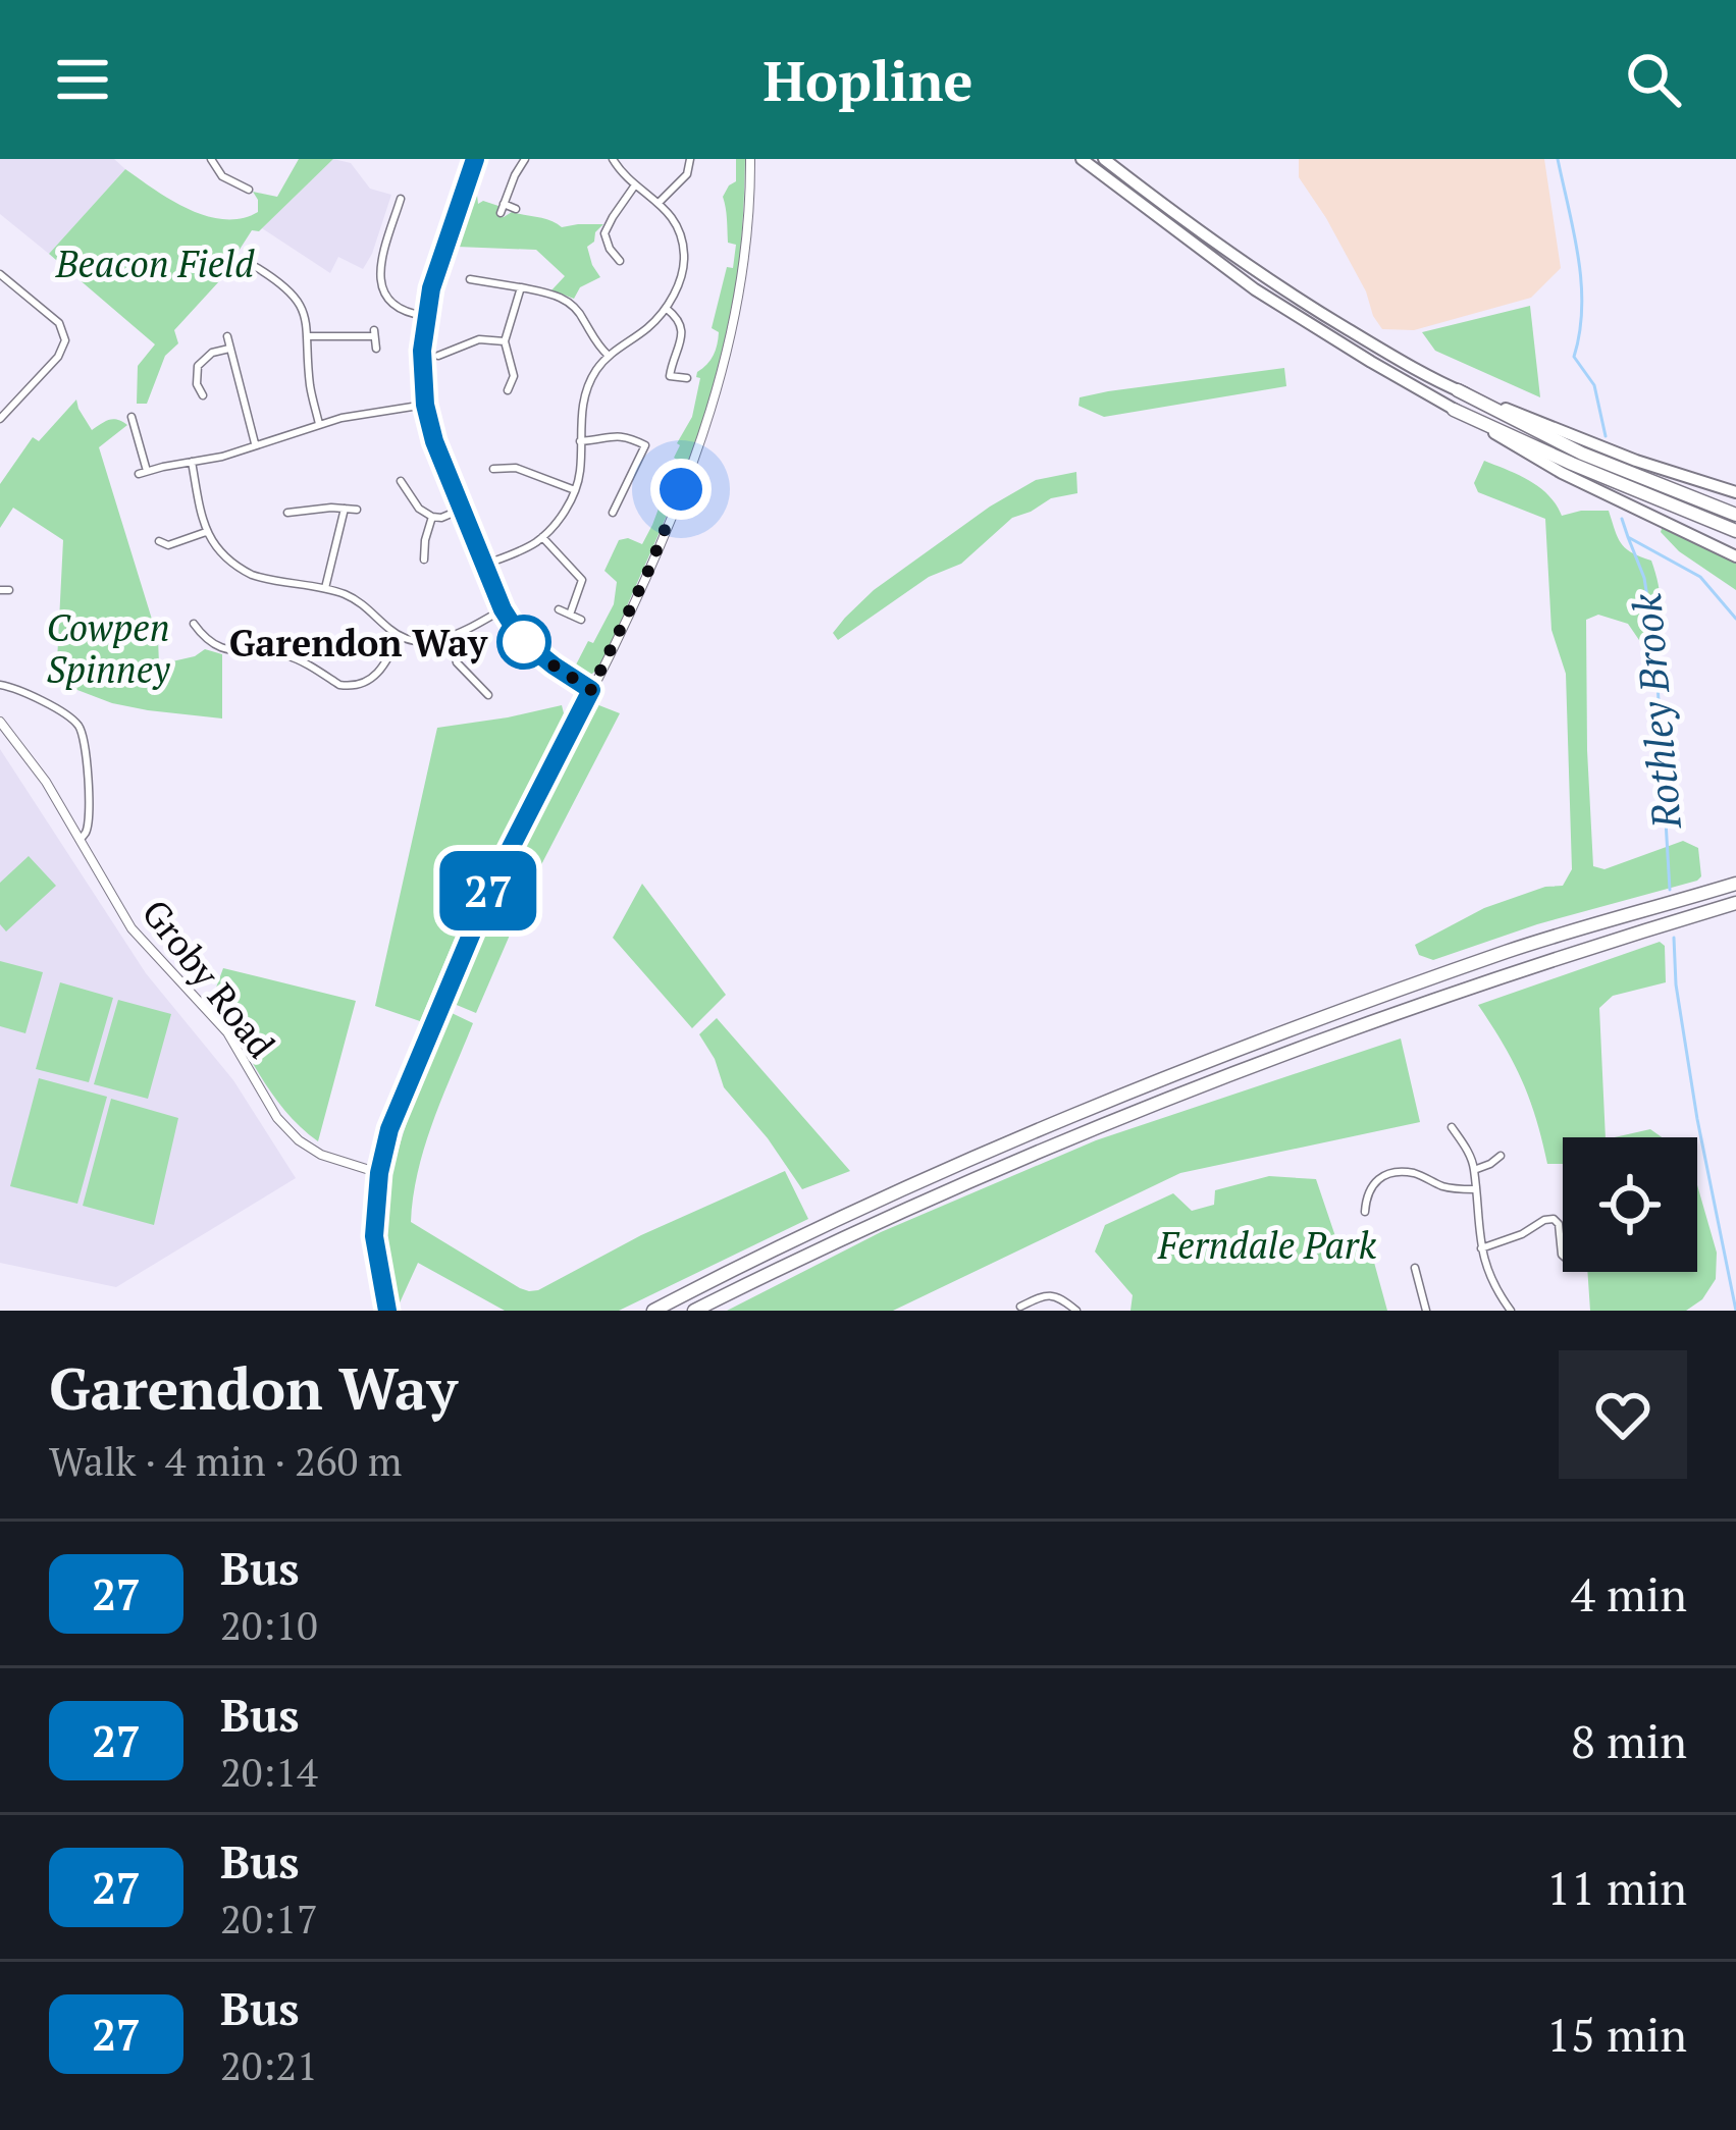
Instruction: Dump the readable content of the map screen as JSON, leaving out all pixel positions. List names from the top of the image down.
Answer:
{
  "streets": {
    "street": ["Groby Road"]
  },
  "water": ["Rothley Brook"],
  "parks": ["Beacon Field", "Cowpen Spinney", "Ferndale Park"],
  "places": ["Garendon Way"],
  "lines": ["bus line 27"],
  "page": {
    "header": "Hopline",
    "on_map": "27",
    "heading": ["Garendon Way", "Walk · 4 min · 260 m"],
    "list": [
      {
        "mark": "27",
        "name": "Bus",
        "note": "20:10",
        "value": "4 min"
      },
      {
        "mark": "27",
        "name": "Bus",
        "note": "20:14",
        "value": "8 min"
      },
      {
        "mark": "27",
        "name": "Bus",
        "note": "20:17",
        "value": "11 min"
      },
      {
        "mark": "27",
        "name": "Bus",
        "note": "20:21",
        "value": "15 min"
      }
    ]
  }
}
